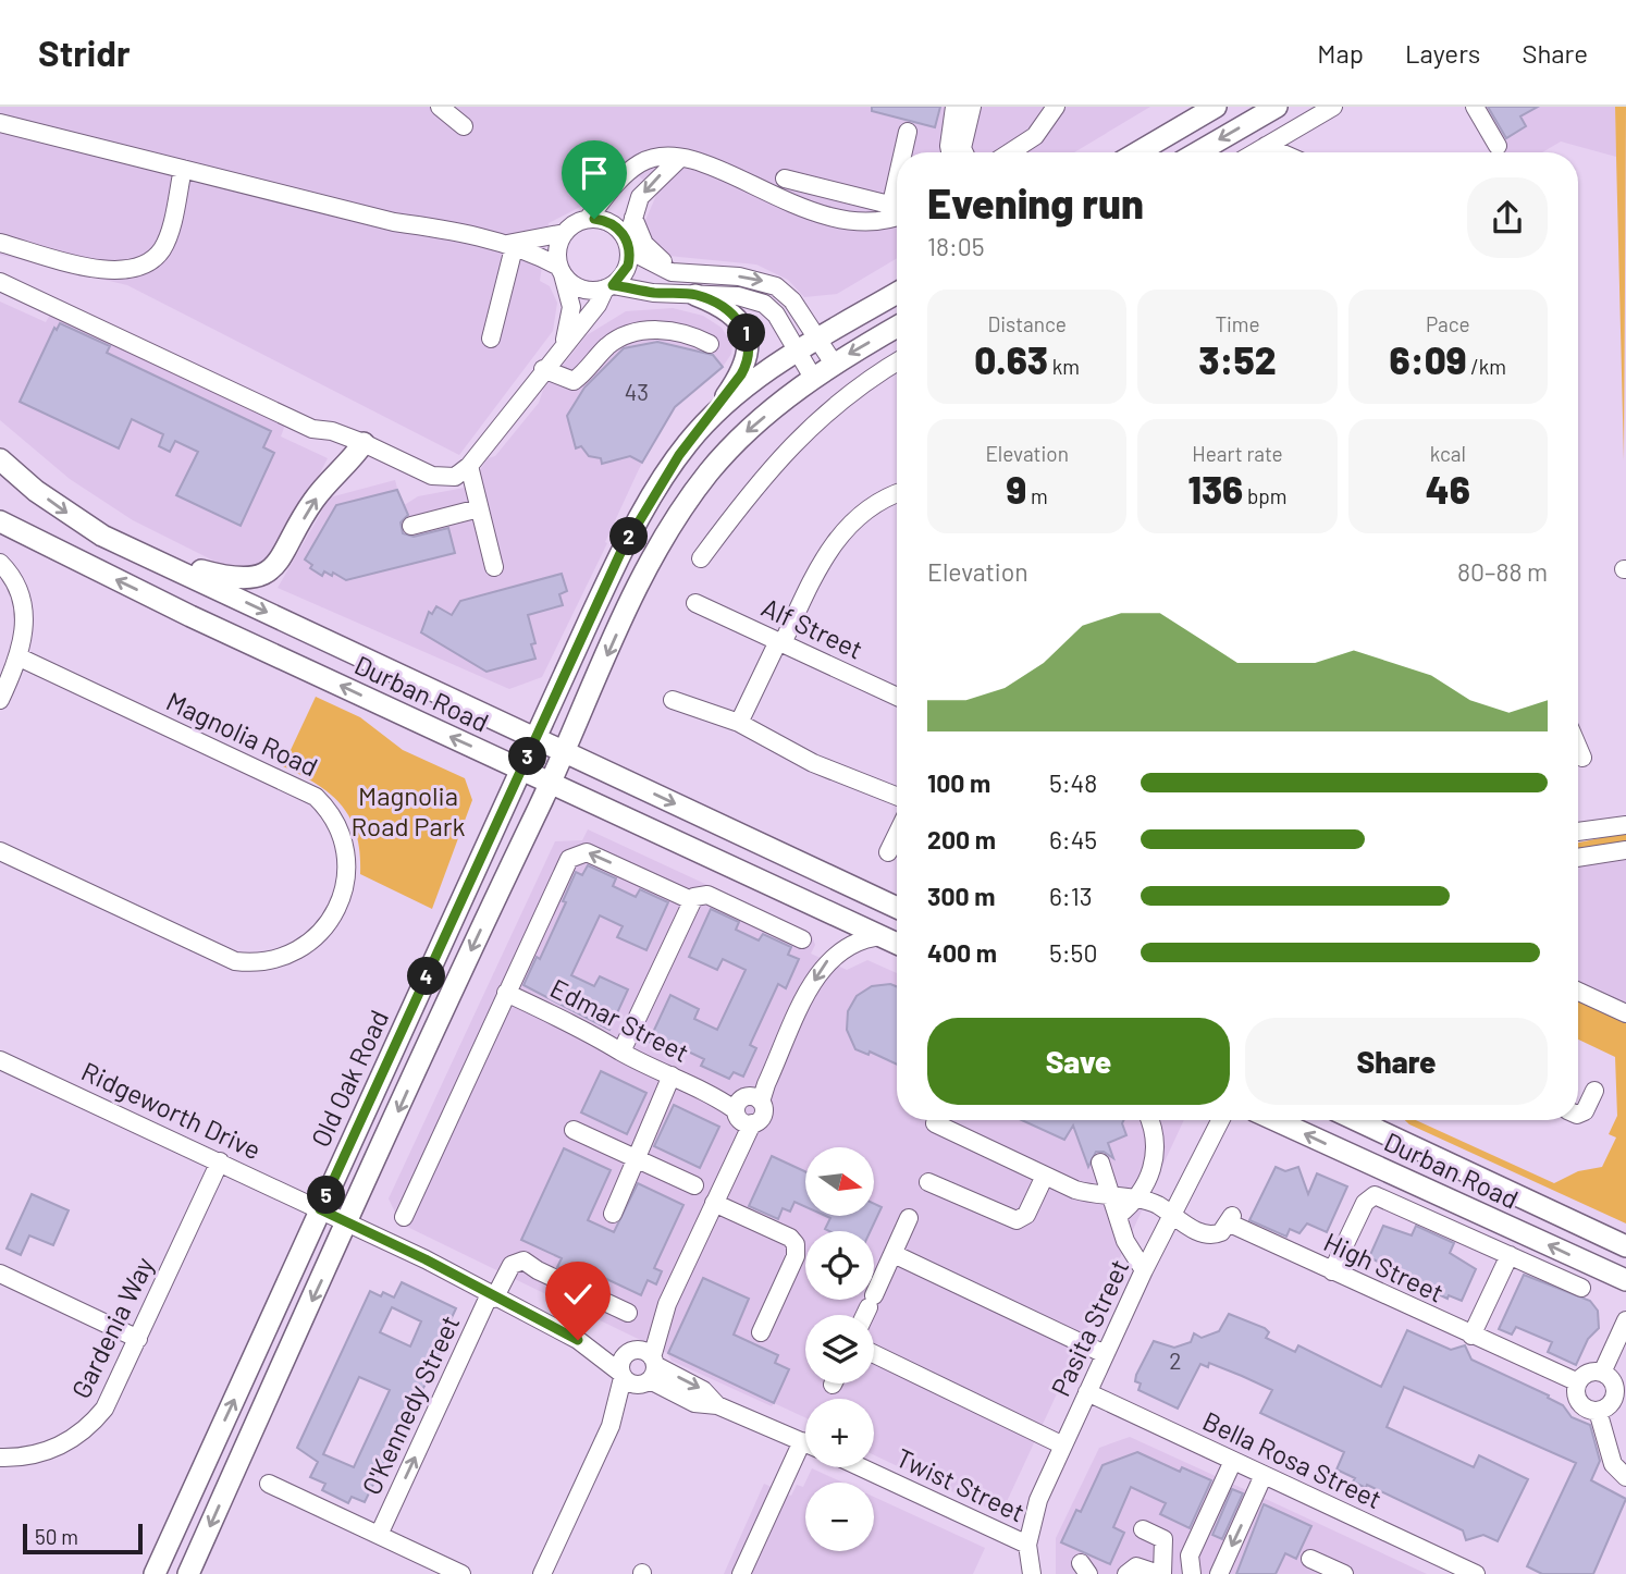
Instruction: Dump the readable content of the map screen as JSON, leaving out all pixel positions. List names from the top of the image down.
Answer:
{
  "streets": {
    "main road": ["Durban Road", "Old Oak Road"],
    "street": [
      "Alf Street",
      "Magnolia Road",
      "Edmar Street",
      "Ridgeworth Drive",
      "High Street",
      "Gardenia Way",
      "Pasita Street",
      "O'Kennedy Street",
      "Bella Rosa Street",
      "Twist Street"
    ]
  },
  "crossings": [
    ["Durban Road", "Old Oak Road"],
    ["Old Oak Road", "Ridgeworth Drive"],
    ["Ridgeworth Drive", "Gardenia Way"],
    ["High Street", "Pasita Street"],
    ["Pasita Street", "Bella Rosa Street"],
    ["Pasita Street", "Twist Street"]
  ],
  "one_way": ["O'Kennedy Street"],
  "parks": ["Magnolia Road Park"],
  "house_numbers": ["43", "2"],
  "scale_bar": "50 m",
  "north": "right",
  "page": {
    "header": "Stridr",
    "nav": ["Map", "Layers", "Share"],
    "heading": ["Evening run", "18:05"],
    "stats": [
      ["Distance", "0.63 km"],
      ["Time", "3:52"],
      ["Pace", "6:09 /km"],
      ["Elevation", "9 m"],
      ["Heart rate", "136 bpm"],
      ["kcal", "46"]
    ],
    "pins": [
      "1",
      "2",
      "3",
      "4",
      "5"
    ],
    "chart": ["Elevation", "80–88 m"],
    "list": [
      {
        "name": "100 m",
        "note": "5:48"
      },
      {
        "name": "200 m",
        "note": "6:45"
      },
      {
        "name": "300 m",
        "note": "6:13"
      },
      {
        "name": "400 m",
        "note": "5:50"
      }
    ],
    "buttons": ["Save", "Share"],
    "map_buttons": ["+", "−"],
    "scale": "50 m"
  }
}
